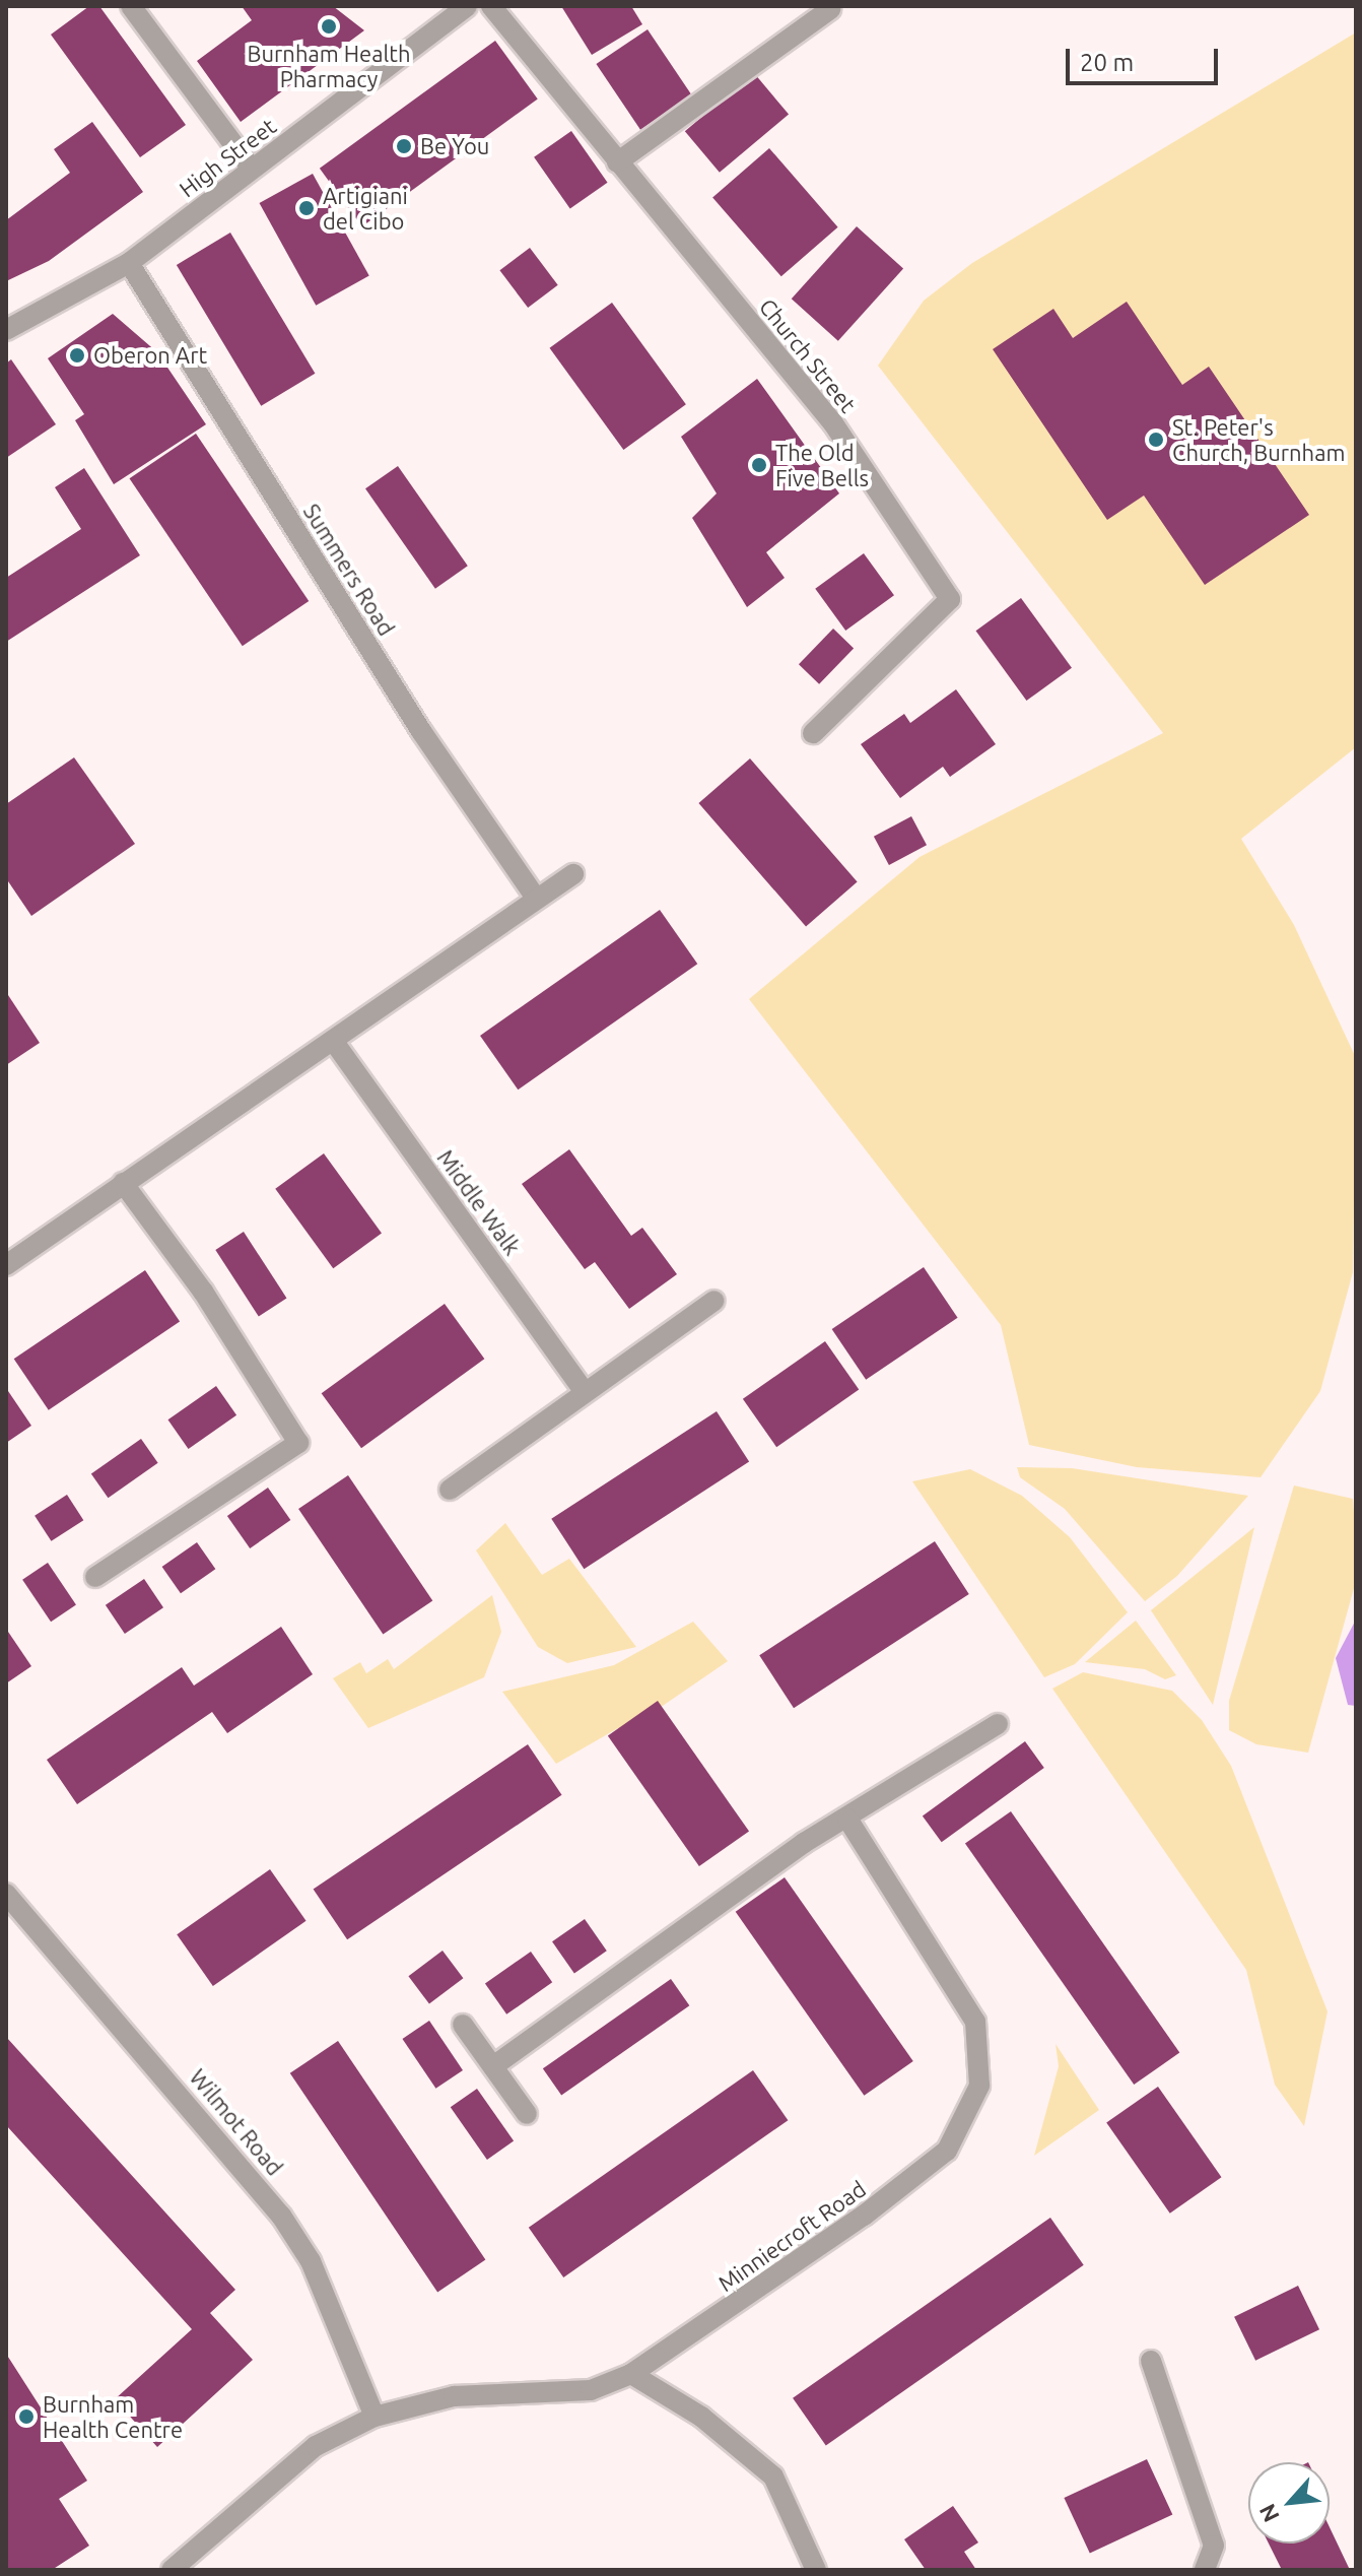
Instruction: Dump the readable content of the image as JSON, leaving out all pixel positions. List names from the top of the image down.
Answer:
{
  "streets": {
    "street": [
      "High Street",
      "Church Street",
      "Summers Road",
      "Middle Walk",
      "Wilmot Road",
      "Minniecroft Road"
    ]
  },
  "crossings": [
    ["High Street", "Summers Road"],
    ["Wilmot Road", "Minniecroft Road"]
  ],
  "places": [
    "Burnham Health Pharmacy",
    "Be You",
    "Artigiani del Cibo",
    "Oberon Art",
    "St. Peter's Church, Burnham",
    "The Old Five Bells",
    "Burnham Health Centre"
  ],
  "scale_bar": "20 m",
  "north": "bottom left"
}
